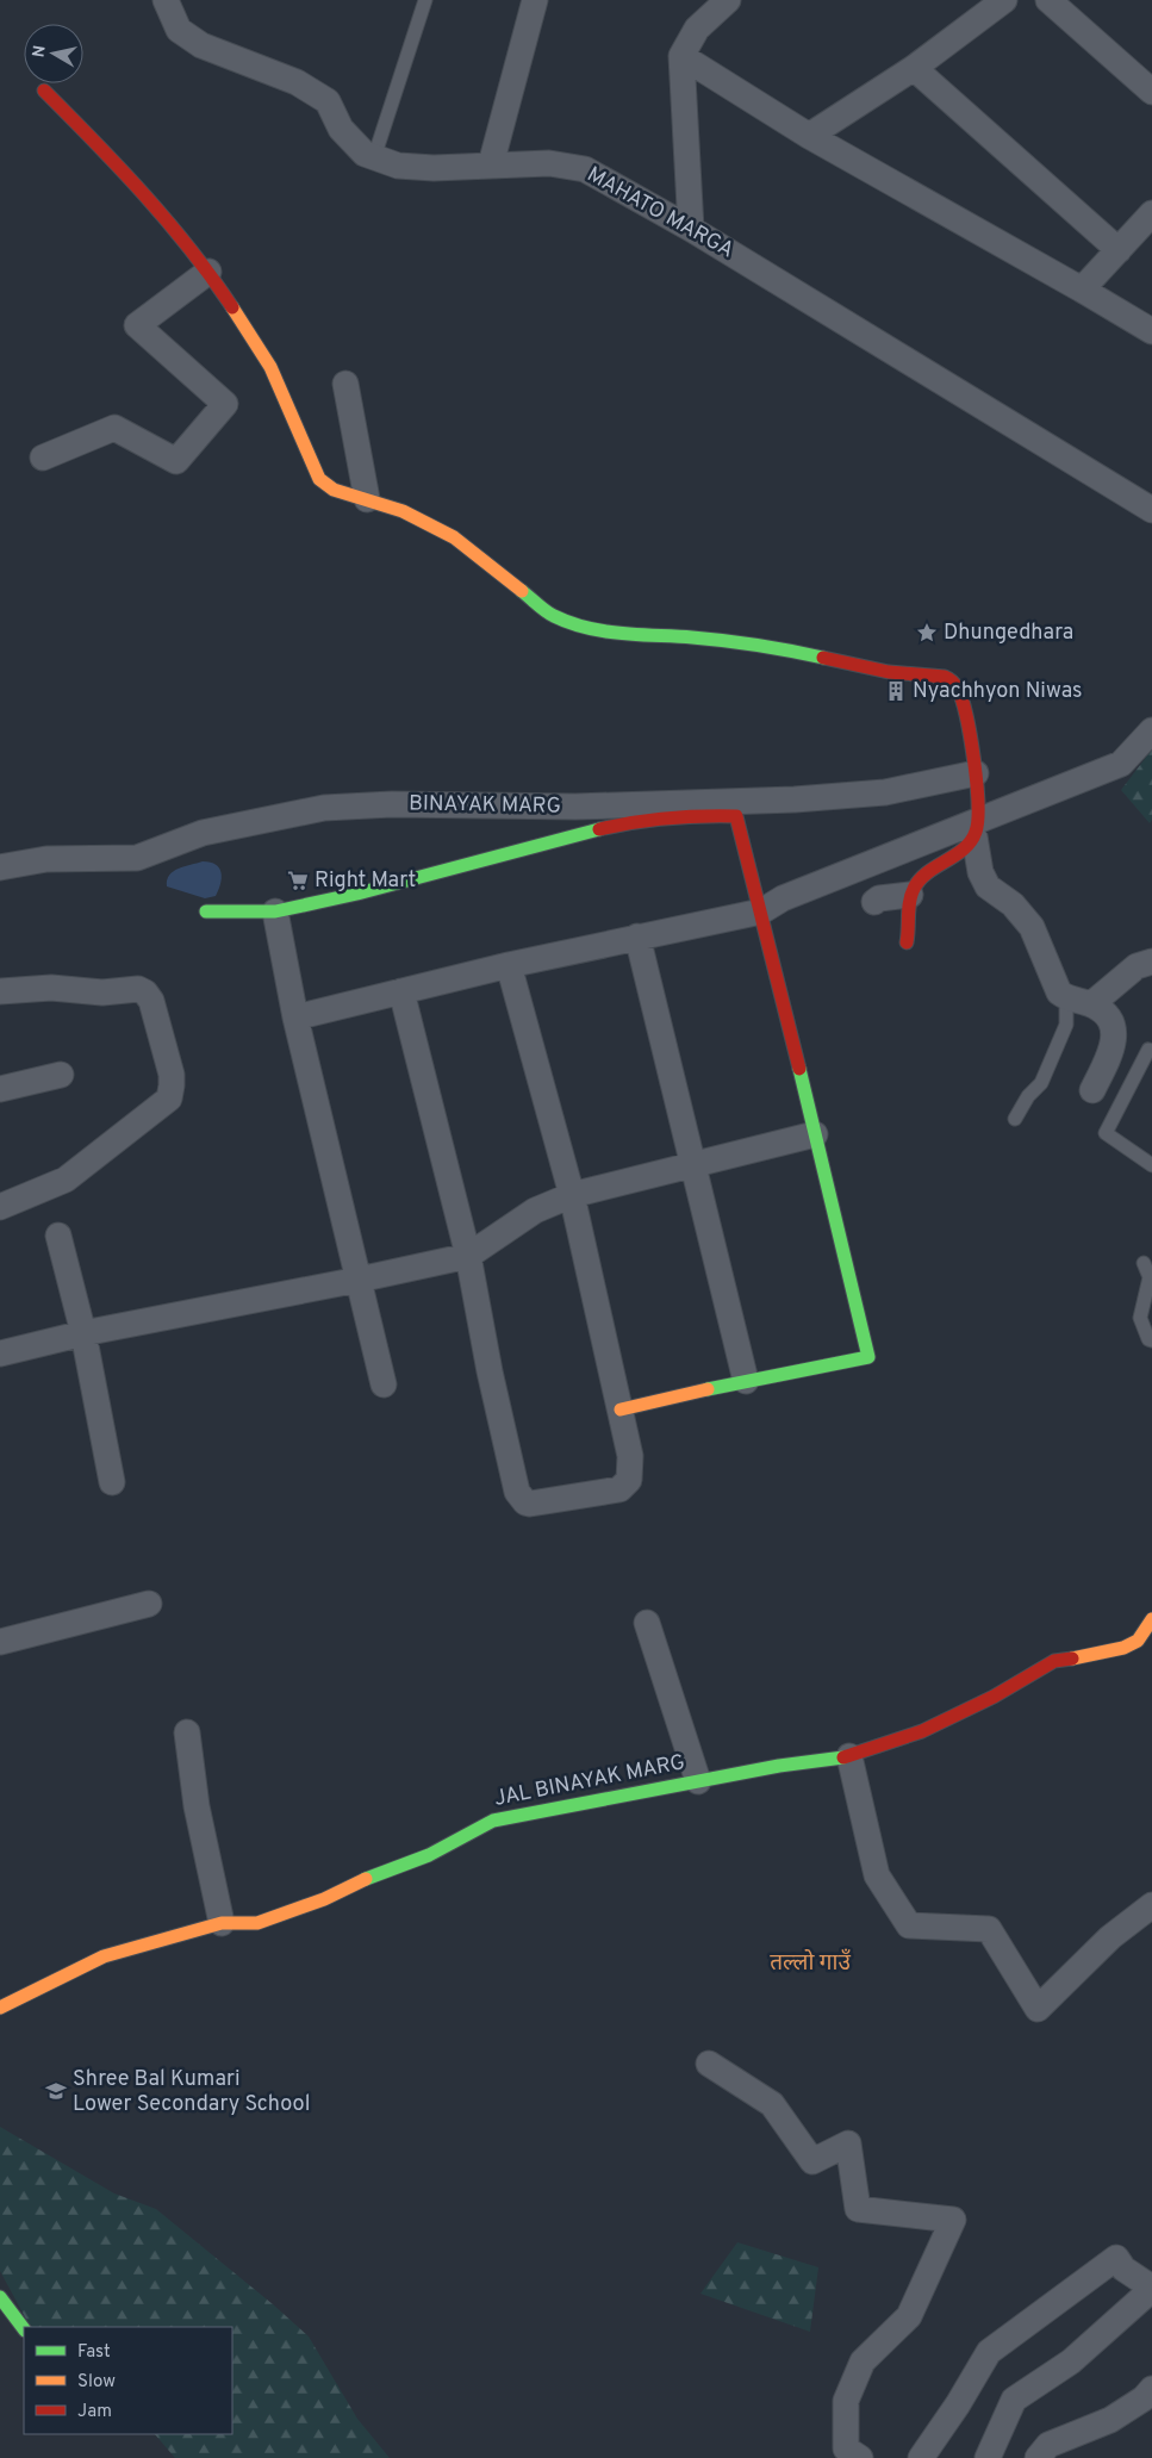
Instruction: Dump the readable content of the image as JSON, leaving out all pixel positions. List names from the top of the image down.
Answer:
{
  "streets": {
    "street": ["MAHATO MARGA", "BINAYAK MARG", "JAL BINAYAK MARG"]
  },
  "districts": ["तल्लो गाउँ"],
  "places": {
    "place": ["Dhungedhara"],
    "building": ["Nyachhyon Niwas"],
    "supermarket": ["Right Mart"],
    "school or university": ["Shree Bal Kumari Lower Secondary School"]
  },
  "legend": ["Fast", "Slow", "Jam"],
  "north": "left"
}
